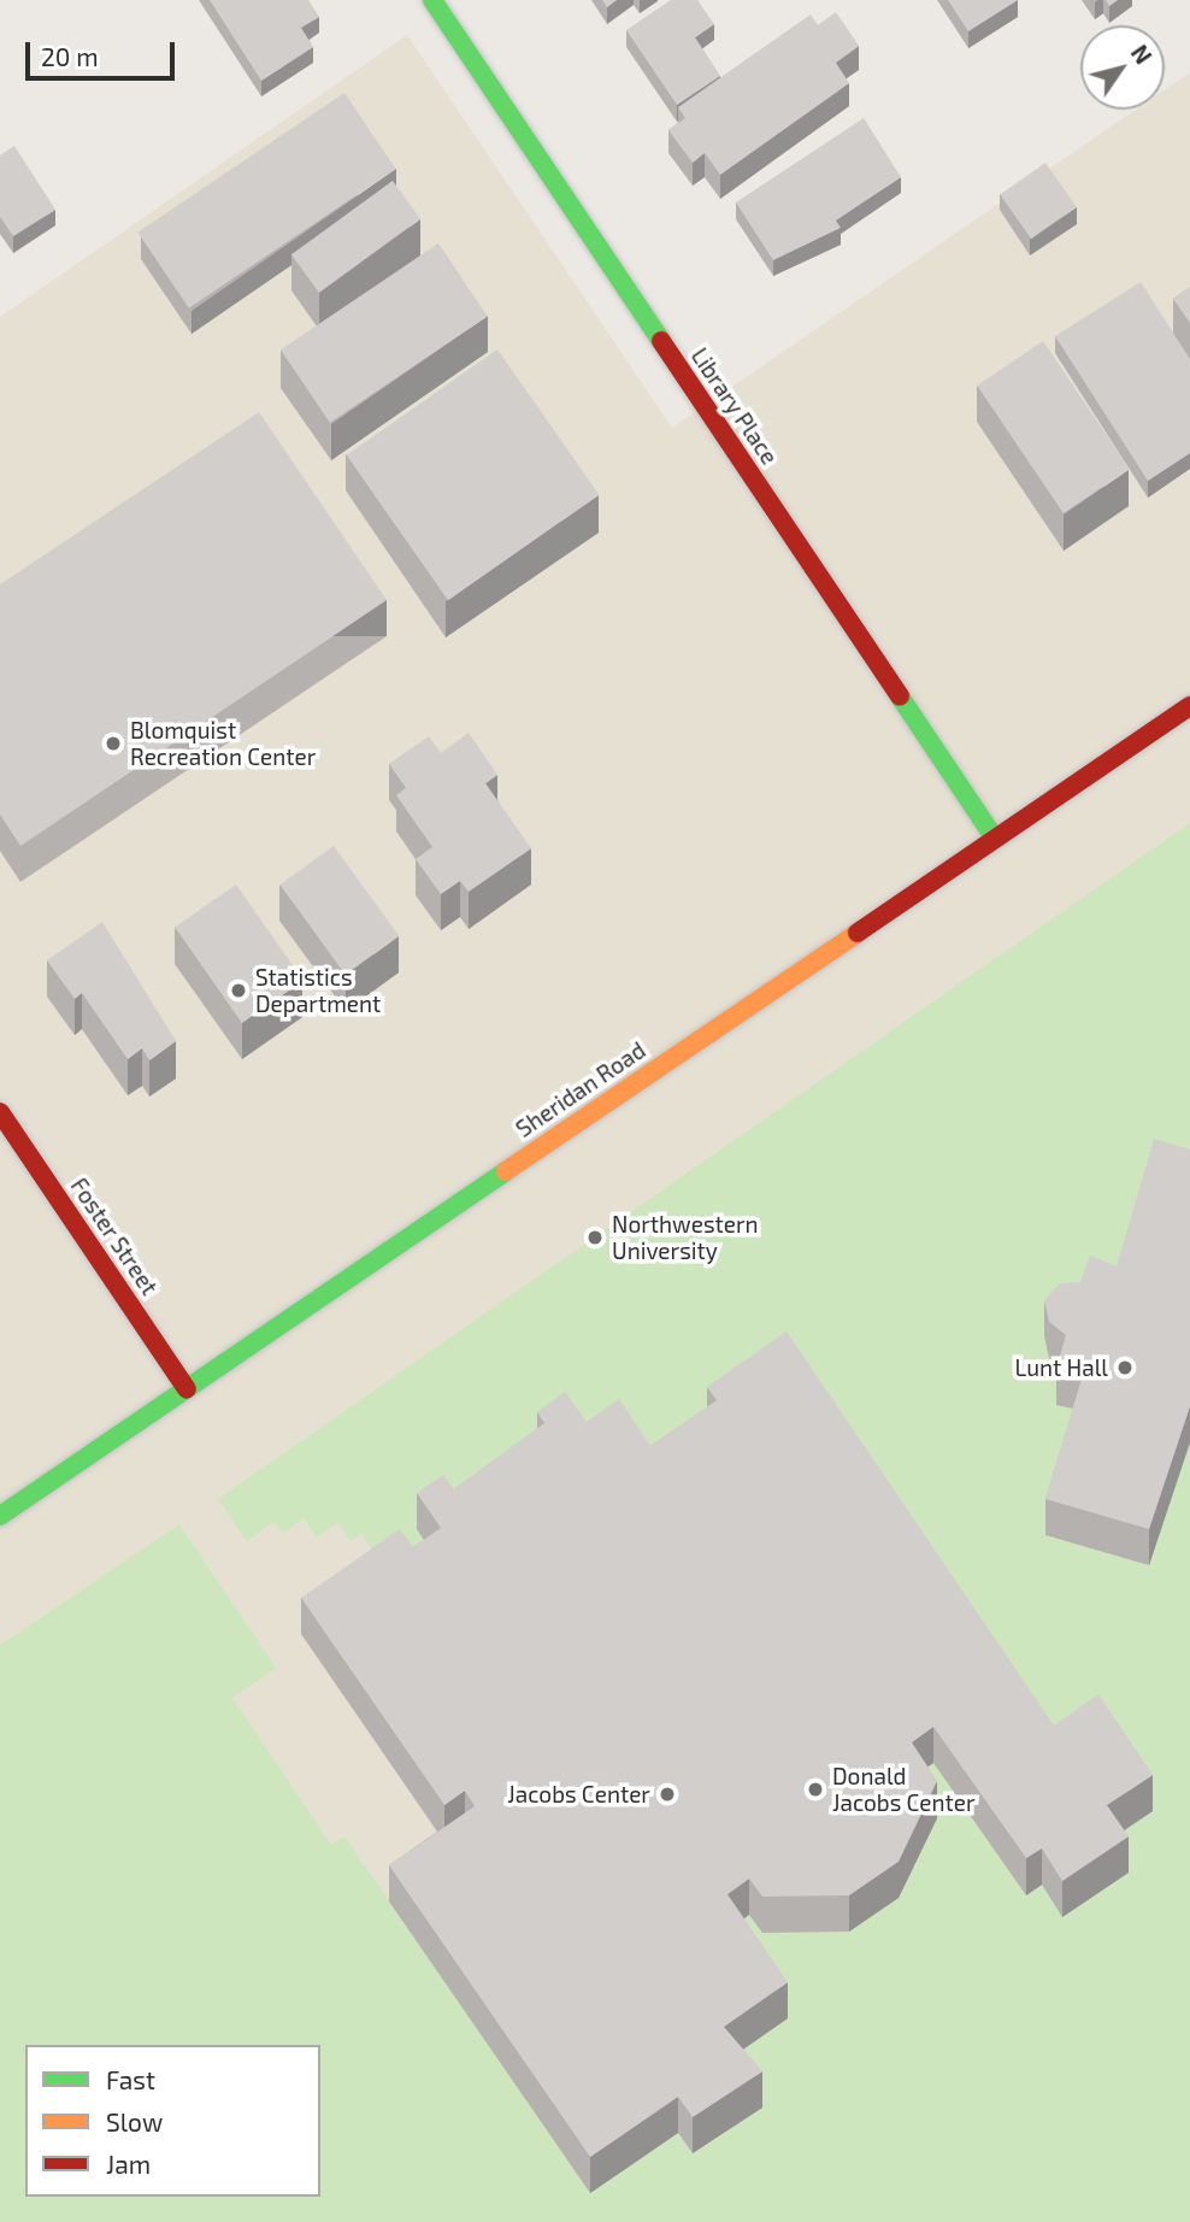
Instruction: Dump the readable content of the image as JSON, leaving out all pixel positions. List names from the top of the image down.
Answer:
{
  "streets": {
    "main road": ["Library Place", "Sheridan Road", "Foster Street"]
  },
  "crossings": [
    ["Library Place", "Sheridan Road"],
    ["Sheridan Road", "Foster Street"]
  ],
  "places": [
    "Blomquist Recreation Center",
    "Statistics Department",
    "Northwestern University",
    "Lunt Hall",
    "Donald Jacobs Center",
    "Jacobs Center"
  ],
  "legend": ["Fast", "Slow", "Jam"],
  "scale_bar": "20 m",
  "north": "top right"
}
